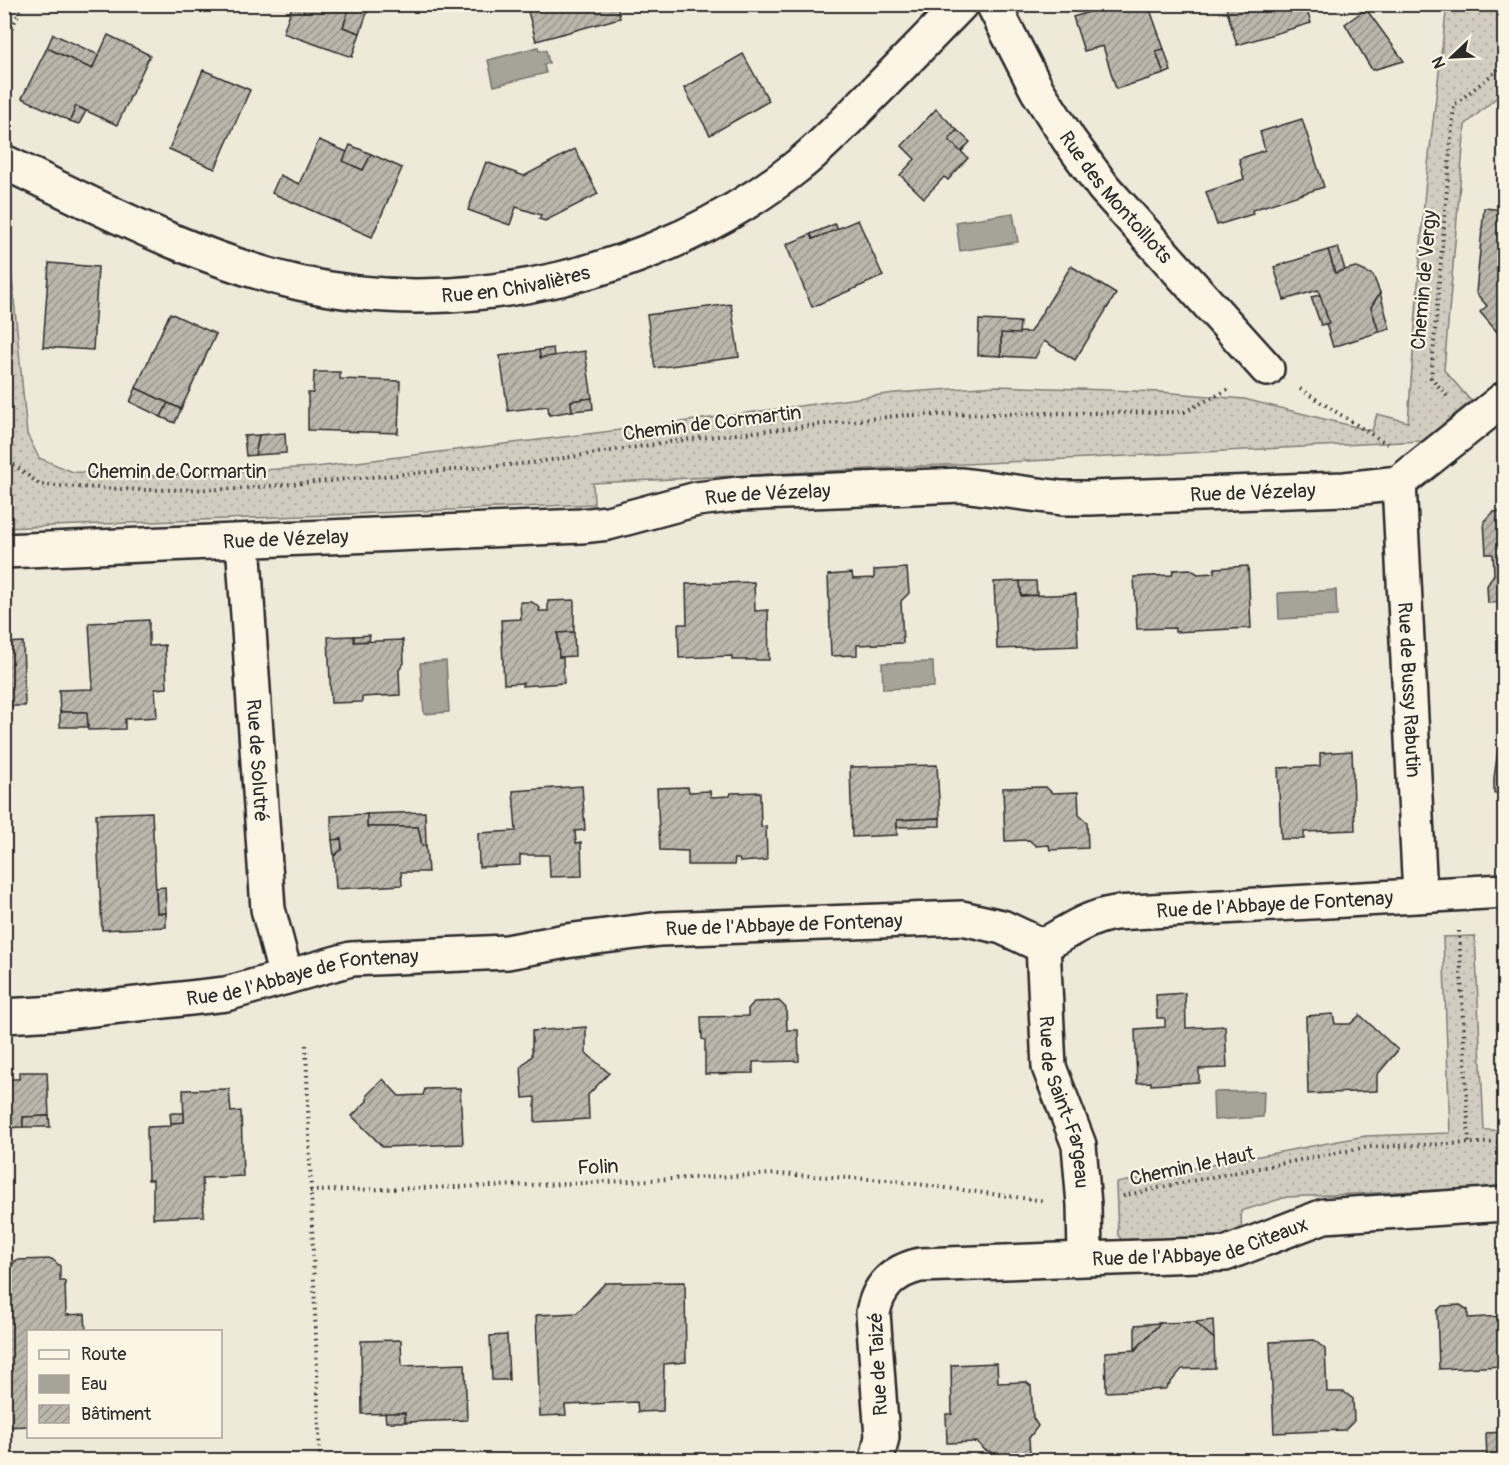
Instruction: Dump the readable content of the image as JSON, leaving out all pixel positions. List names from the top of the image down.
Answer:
{
  "streets": {
    "street": [
      "Rue des Montoillots",
      "Rue en Chivalières",
      "Rue de Vézelay",
      "Rue de Bussy Rabutin",
      "Rue de Solutré",
      "Rue de l'Abbaye de Fontenay",
      "Rue de Saint-Fargeau",
      "Rue de l'Abbaye de Citeaux",
      "Rue de Taizé"
    ],
    "path": [
      "Chemin de Vergy",
      "Chemin de Cormartin",
      "Chemin le Haut",
      "Folin"
    ]
  },
  "crossings": [
    ["Rue des Montoillots", "Chemin de Cormartin"],
    ["Rue de Vézelay", "Rue de Bussy Rabutin"],
    ["Rue de Vézelay", "Rue de Solutré"],
    ["Rue de Bussy Rabutin", "Rue de l'Abbaye de Fontenay"],
    ["Rue de Solutré", "Rue de l'Abbaye de Fontenay"],
    ["Rue de l'Abbaye de Fontenay", "Rue de Saint-Fargeau"],
    ["Rue de Saint-Fargeau", "Chemin le Haut"],
    ["Rue de Saint-Fargeau", "Rue de l'Abbaye de Citeaux"],
    ["Chemin le Haut", "Folin"],
    ["Rue de l'Abbaye de Citeaux", "Rue de Taizé"]
  ],
  "legend": ["Route", "Eau", "Bâtiment"],
  "north": "bottom left"
}
